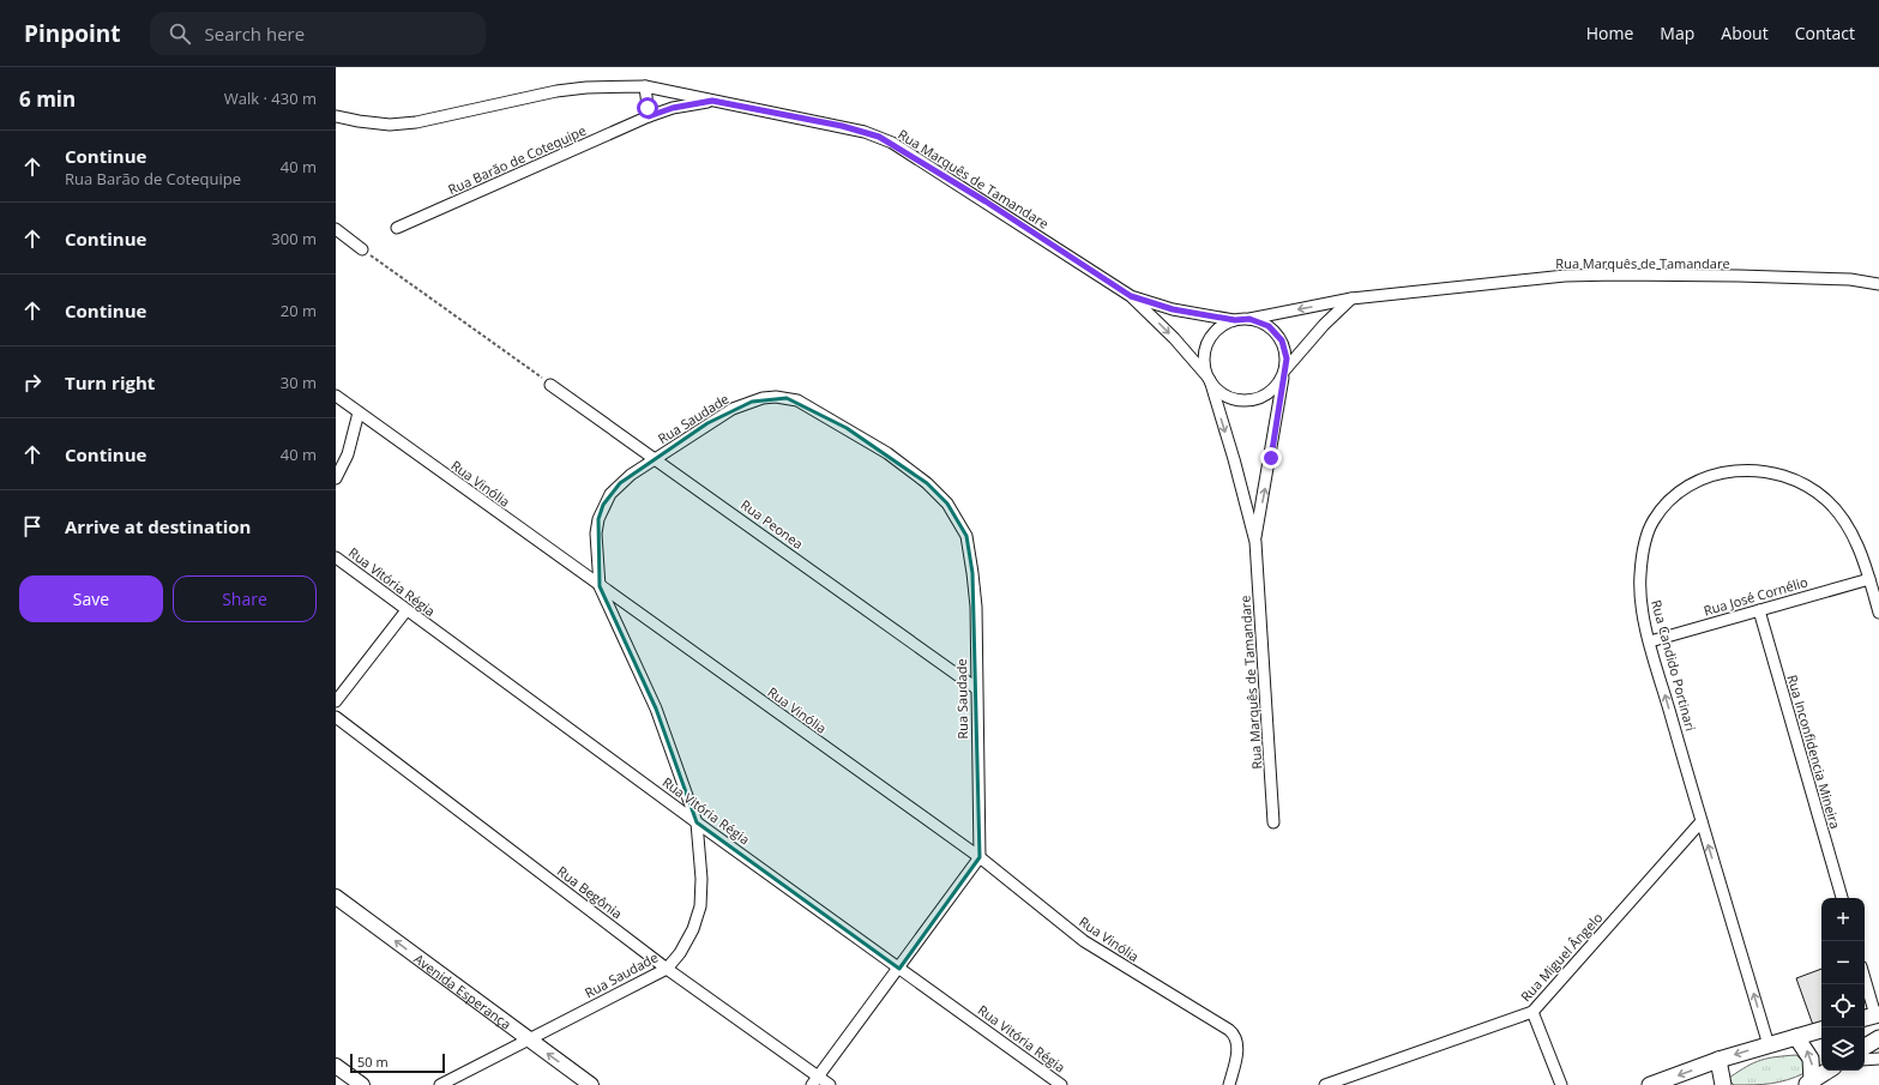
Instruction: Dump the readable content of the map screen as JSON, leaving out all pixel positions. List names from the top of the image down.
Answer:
{
  "streets": {
    "street": [
      "Rua Barão de Cotequipe",
      "Rua Marquês de Tamandare",
      "Rua Saudade",
      "Rua Vinólia",
      "Rua Peonea",
      "Rua Vitória Régia",
      "Rua José Cornélio",
      "Rua Candido Portinari",
      "Rua Inconfidencia Mineira",
      "Rua Begônia",
      "Rua Miguel Ângelo",
      "Avenida Esperança"
    ]
  },
  "crossings": [
    ["Rua Barão de Cotequipe", "Rua Marquês de Tamandare"],
    ["Rua Saudade", "Rua Vinólia"],
    ["Rua Saudade", "Rua Peonea"],
    ["Rua Saudade", "Rua Vitória Régia"],
    ["Rua Saudade", "Rua Begônia"],
    ["Rua Saudade", "Avenida Esperança"],
    ["Rua José Cornélio", "Rua Candido Portinari"],
    ["Rua José Cornélio", "Rua Inconfidencia Mineira"],
    ["Rua Candido Portinari", "Rua Miguel Ângelo"]
  ],
  "one_way": ["Rua Candido Portinari", "Avenida Esperança"],
  "scale_bar": "50 m",
  "page": {
    "header": "Pinpoint",
    "search": "Search here",
    "nav": [
      "Home",
      "Map",
      "About",
      "Contact"
    ],
    "heading": ["6 min", "Walk · 430 m"],
    "list": [
      ["Continue", "Rua Barão de Cotequipe", "40 m"],
      ["Continue", "300 m"],
      ["Continue", "20 m"],
      ["Turn right", "30 m"],
      ["Continue", "40 m"],
      "Arrive at destination"
    ],
    "buttons": ["Save", "Share"],
    "map_buttons": ["+", "−"],
    "scale": "50 m"
  }
}
